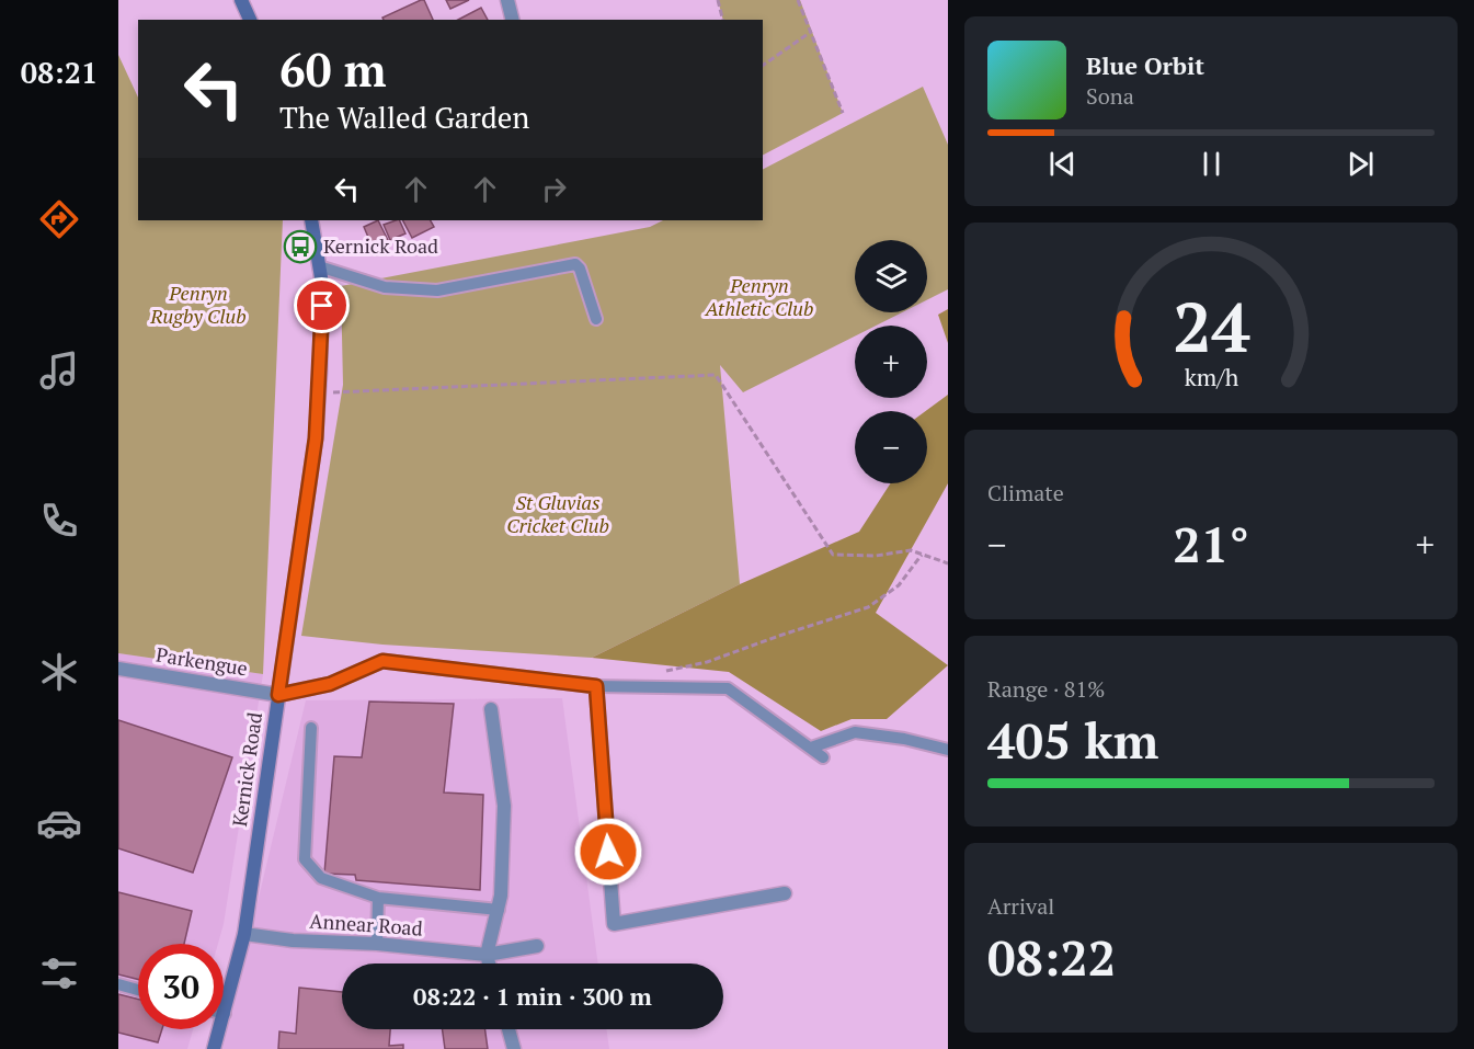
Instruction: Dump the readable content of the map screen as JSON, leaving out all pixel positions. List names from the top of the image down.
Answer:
{
  "streets": {
    "street": ["Parkengue", "Kernick Road", "Annear Road"]
  },
  "crossings": [
    ["Parkengue", "Kernick Road"],
    ["Kernick Road", "Annear Road"]
  ],
  "parks": ["Penryn Athletic Club", "Penryn Rugby Club", "St Gluvias Cricket Club"],
  "places": {
    "bus stop": ["Kernick Road"]
  },
  "page": {
    "tabs": "08:21",
    "turn": ["60 m", "The Walled Garden"],
    "song": ["Blue Orbit", "Sona"],
    "map_buttons": ["+", "−"],
    "tile": [
      "Climate",
      ["Range · 81%", "405 km"],
      ["Arrival", "08:22"]
    ],
    "heat": ["−", "21°", "+"],
    "limit": "30",
    "trip": "08:22 · 1 min · 300 m",
    "gauge": ["24", "km/h"]
  }
}
